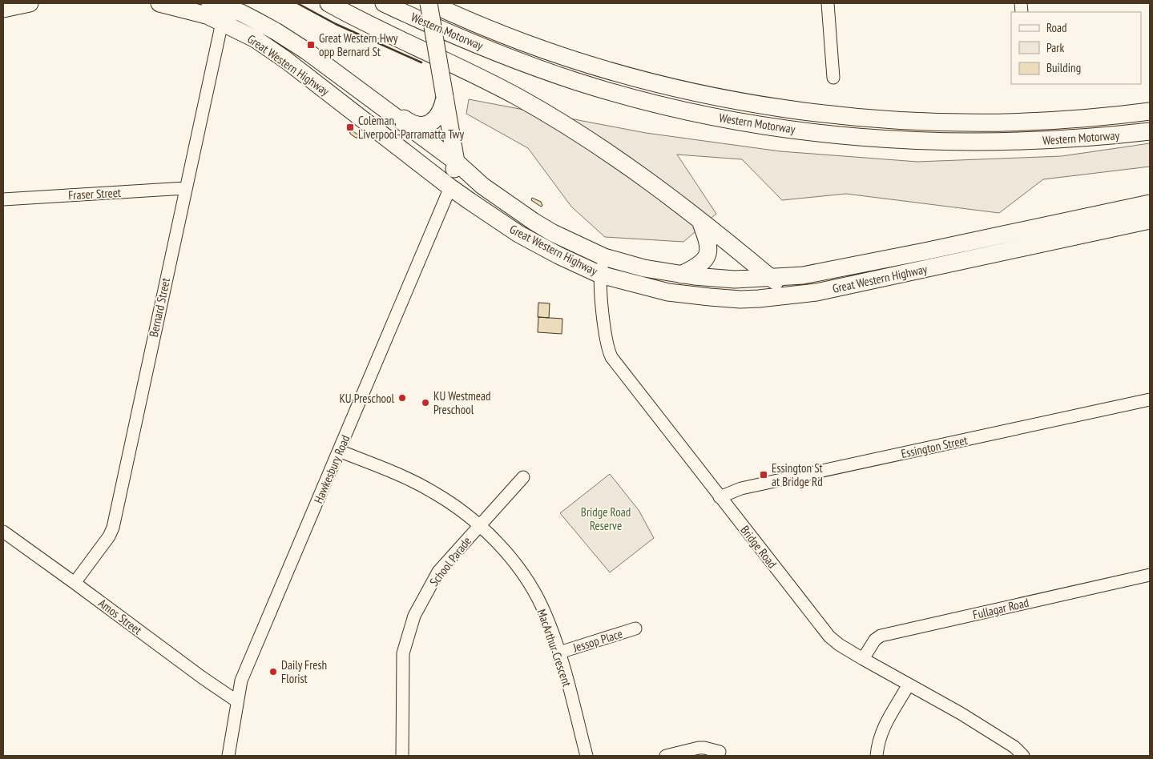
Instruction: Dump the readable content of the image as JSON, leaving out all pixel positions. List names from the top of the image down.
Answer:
{
  "streets": {
    "highway": ["Western Motorway", "Great Western Highway"],
    "street": [
      "Fraser Street",
      "Bernard Street",
      "Essington Street",
      "Hawkesbury Road",
      "Bridge Road",
      "School Parade",
      "Fullagar Road",
      "Amos Street",
      "Jessop Place",
      "MacArthur Crescent"
    ]
  },
  "crossings": [
    ["Great Western Highway", "Bernard Street"],
    ["Great Western Highway", "Hawkesbury Road"],
    ["Great Western Highway", "Bridge Road"],
    ["Fraser Street", "Bernard Street"],
    ["Bernard Street", "Amos Street"],
    ["Essington Street", "Bridge Road"],
    ["Hawkesbury Road", "Amos Street"],
    ["Hawkesbury Road", "MacArthur Crescent"],
    ["Bridge Road", "Fullagar Road"],
    ["School Parade", "MacArthur Crescent"],
    ["Jessop Place", "MacArthur Crescent"]
  ],
  "parks": ["Bridge Road Reserve"],
  "places": {
    "transit": ["Great Western Hwy opp Bernard St", "Coleman, Liverpool-Parramatta Twy", "Essington St at Bridge Rd"],
    "other": ["KU Preschool", "KU Westmead Preschool", "Daily Fresh Florist"]
  },
  "legend": ["Road", "Park", "Building"]
}
